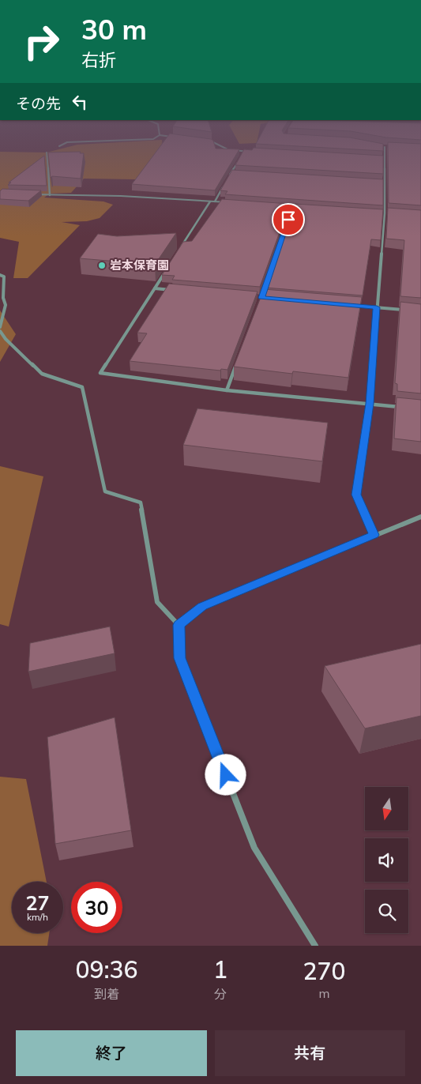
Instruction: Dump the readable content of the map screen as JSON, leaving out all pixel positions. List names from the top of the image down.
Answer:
{
  "places": ["岩本保育園"],
  "north": "bottom",
  "page": {
    "turn": ["30 m", "右折"],
    "then": "その先",
    "speed": "27 km/h",
    "limit": "30",
    "eta": [
      "09:36",
      "到着",
      "1",
      "分",
      "270",
      "m"
    ],
    "buttons": ["終了", "共有"]
  }
}
